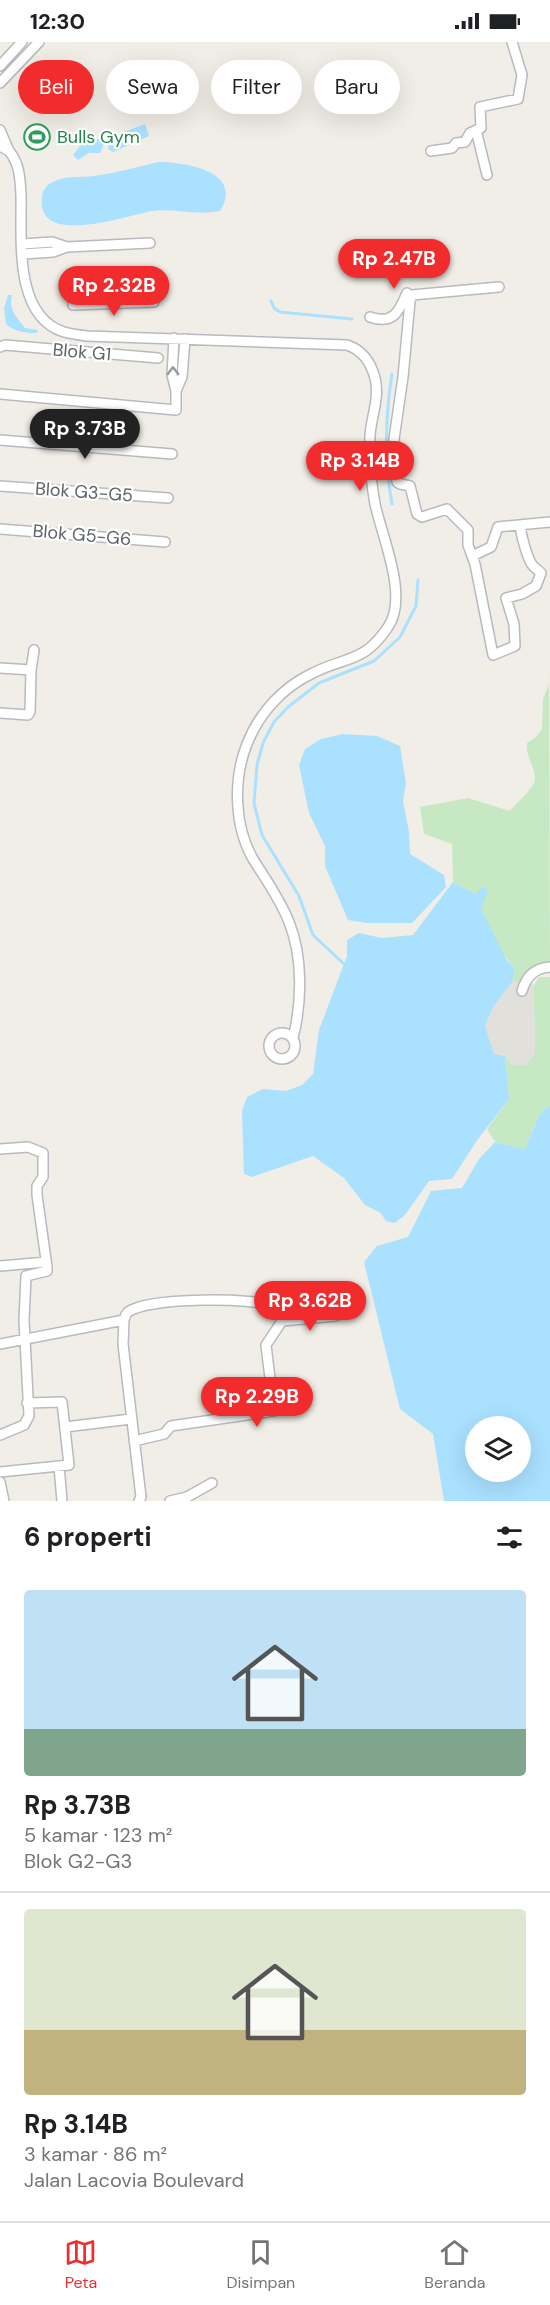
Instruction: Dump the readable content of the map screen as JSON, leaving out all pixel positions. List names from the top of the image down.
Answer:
{
  "streets": {
    "street": ["Blok G1", "Blok G3-G5", "Blok G5-G6"]
  },
  "places": {
    "sports": ["Bulls Gym"]
  },
  "page": {
    "status": "12:30",
    "chip": [
      "Beli",
      "Sewa",
      "Filter",
      "Baru"
    ],
    "price": [
      "Rp 2.47B",
      "Rp 2.32B",
      "Rp 3.73B",
      "Rp 3.14B",
      "Rp 3.62B",
      "Rp 2.29B"
    ],
    "heading": "6 properti",
    "list": [
      {
        "name": "Rp 3.73B",
        "note": "5 kamar · 123 m² · Blok G2-G3"
      },
      {
        "name": "Rp 3.14B",
        "note": "3 kamar · 86 m² · Jalan Lacovia Boulevard"
      }
    ],
    "tabs": ["Peta", "Disimpan", "Beranda"]
  }
}
